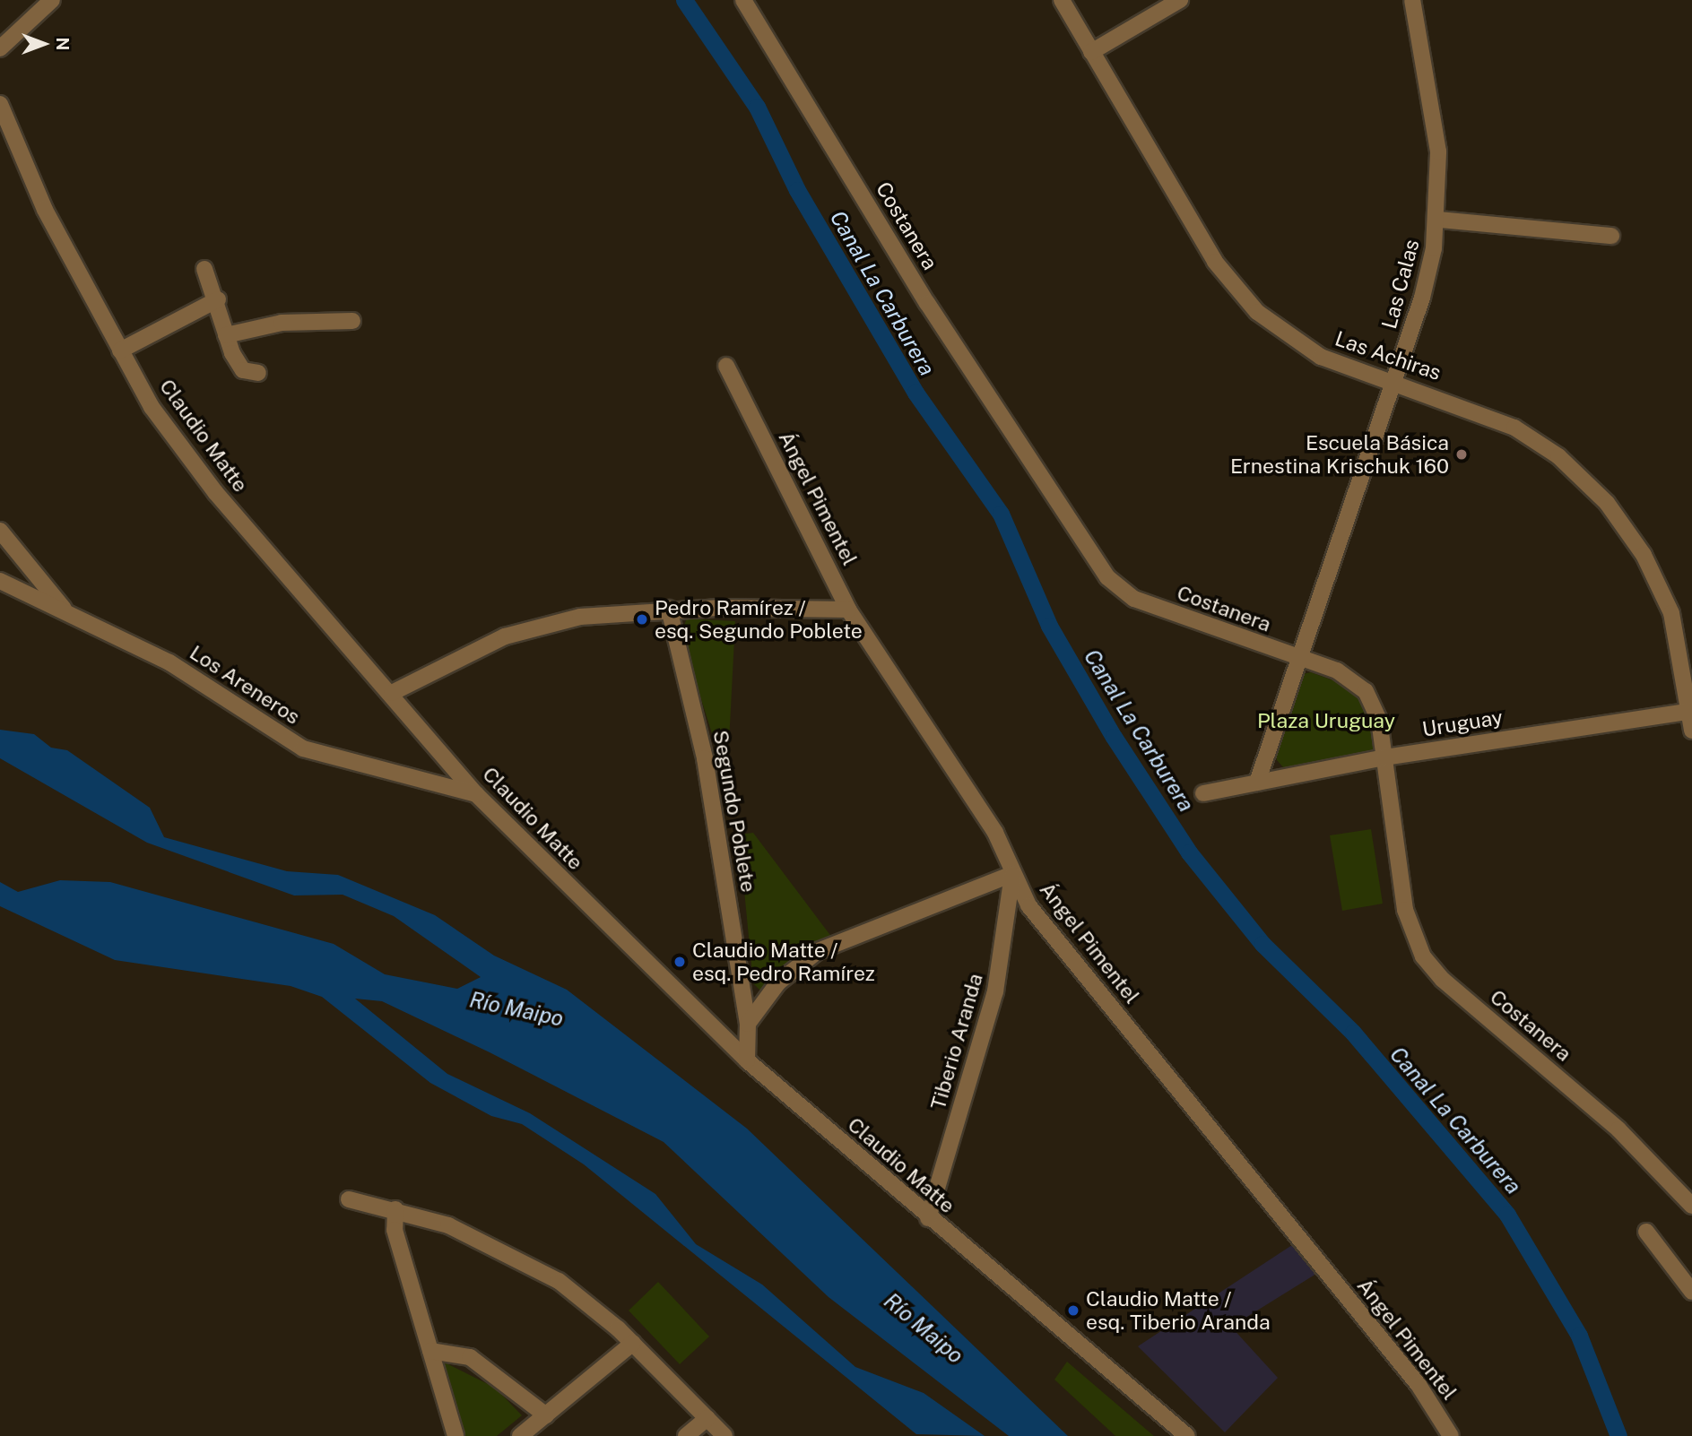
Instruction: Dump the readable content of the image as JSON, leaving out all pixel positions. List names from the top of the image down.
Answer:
{
  "streets": {
    "street": [
      "Costanera",
      "Las Calas",
      "Las Achiras",
      "Claudio Matte",
      "Ángel Pimentel",
      "Los Areneros",
      "Uruguay",
      "Segundo Poblete",
      "Tiberio Aranda"
    ]
  },
  "crossings": [
    ["Costanera", "Las Calas"],
    ["Costanera", "Uruguay"],
    ["Las Calas", "Las Achiras"],
    ["Las Calas", "Uruguay"],
    ["Las Achiras", "Uruguay"],
    ["Claudio Matte", "Los Areneros"],
    ["Claudio Matte", "Segundo Poblete"],
    ["Claudio Matte", "Tiberio Aranda"],
    ["Ángel Pimentel", "Tiberio Aranda"]
  ],
  "water": ["Canal La Carburera", "Río Maipo"],
  "parks": ["Plaza Uruguay"],
  "places": [
    "Escuela Básica Ernestina Krischuk 160",
    "Pedro Ramírez / esq. Segundo Poblete",
    "Claudio Matte / esq. Pedro Ramírez",
    "Claudio Matte / esq. Tiberio Aranda"
  ],
  "north": "right"
}
